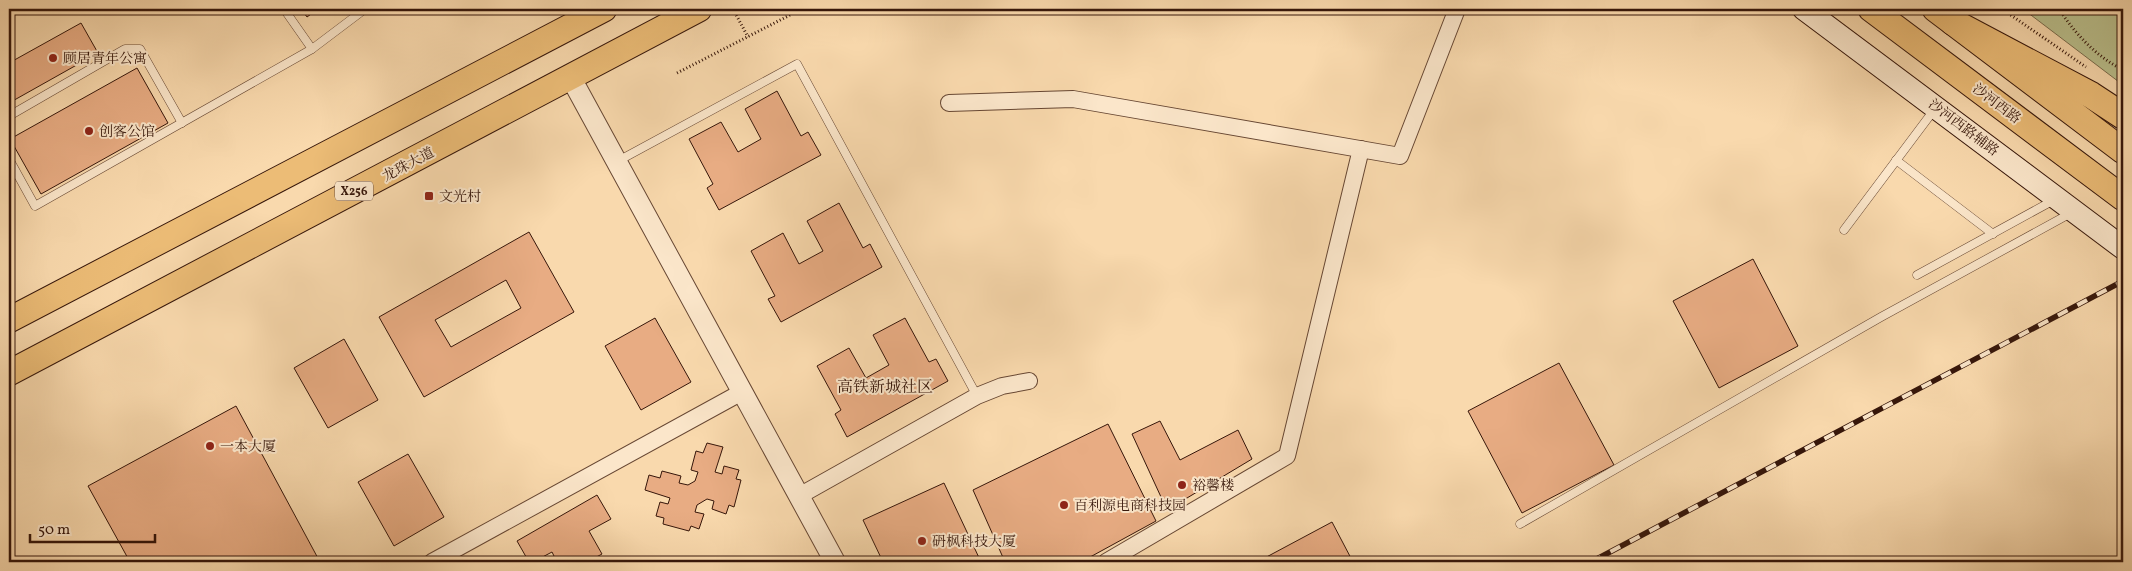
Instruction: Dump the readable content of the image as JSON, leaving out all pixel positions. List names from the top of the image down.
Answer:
{
  "streets": {
    "main road": [
      "沙河西路",
      "沙河西路辅路",
      "龙珠大道",
      "X256"
    ]
  },
  "districts": ["高铁新城社区"],
  "places": {
    "other": [
      "顾居青年公寓",
      "创客公馆",
      "一本大厦",
      "裕馨楼",
      "百利源电商科技园",
      "砃枫科技大厦"
    ],
    "transit": ["文光村"]
  },
  "scale_bar": "50 m"
}
